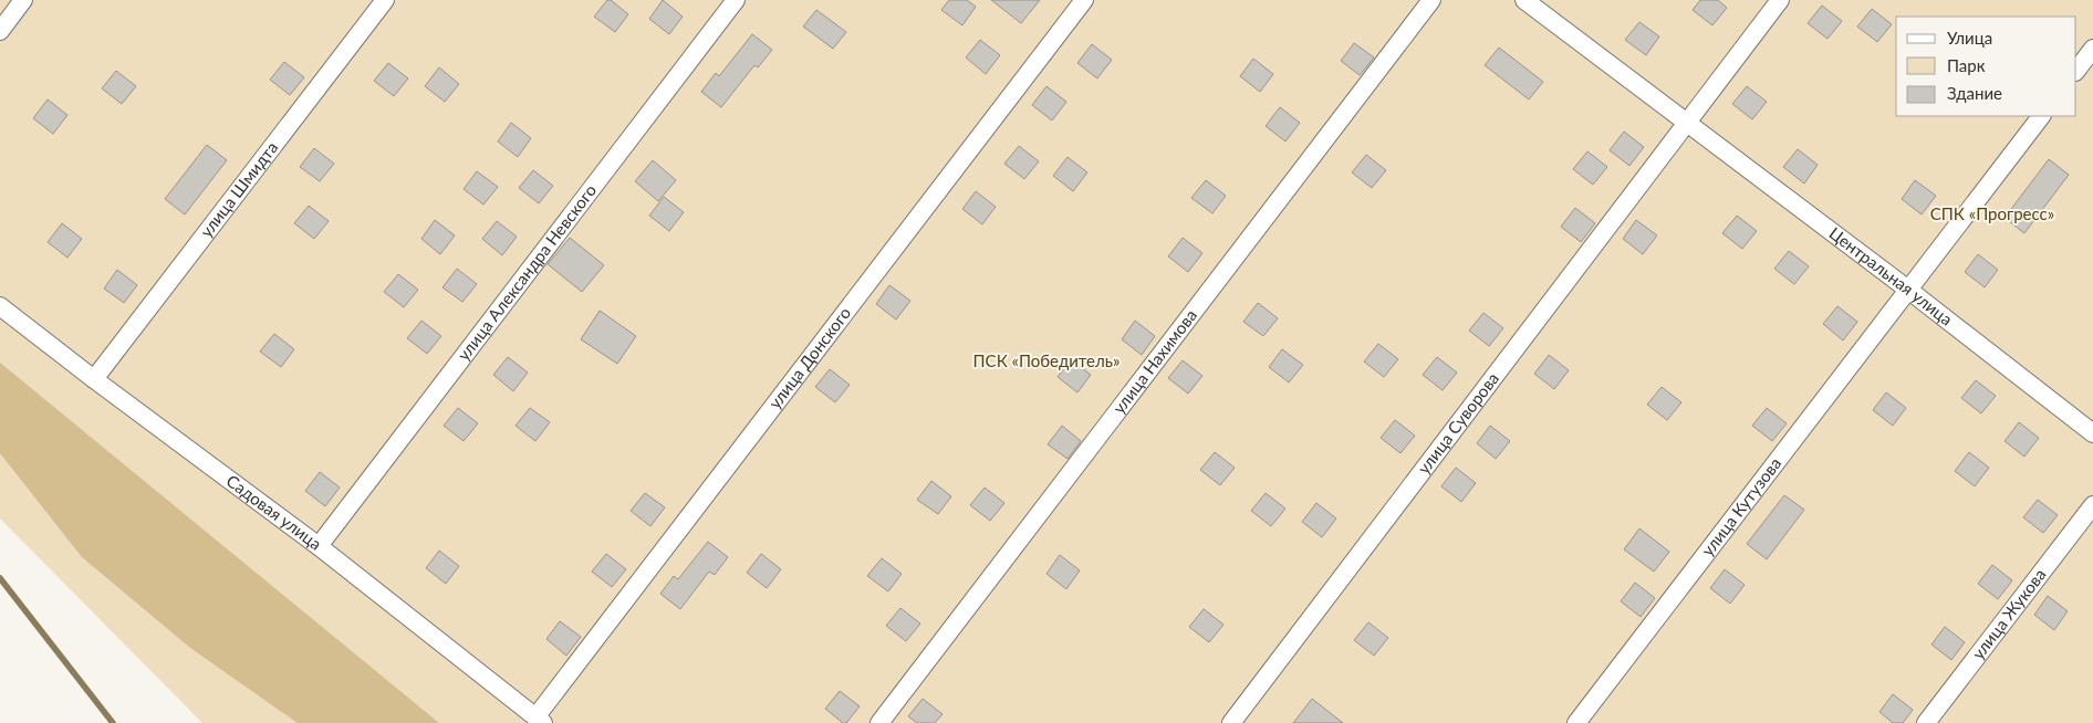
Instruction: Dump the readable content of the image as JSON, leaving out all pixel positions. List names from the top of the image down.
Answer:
{
  "streets": {
    "street": [
      "улица Шмидта",
      "улица Александра Невского",
      "Центральная улица",
      "улица Донского",
      "улица Нахимова",
      "улица Суворова",
      "улица Кутузова",
      "Садовая улица",
      "улица Жукова"
    ]
  },
  "crossings": [
    ["улица Шмидта", "Садовая улица"],
    ["улица Александра Невского", "Садовая улица"],
    ["Центральная улица", "улица Суворова"],
    ["Центральная улица", "улица Кутузова"],
    ["улица Донского", "Садовая улица"]
  ],
  "parks": ["СПК «Прогресс»", "ПСК «Победитель»"],
  "legend": ["Улица", "Парк", "Здание"]
}
